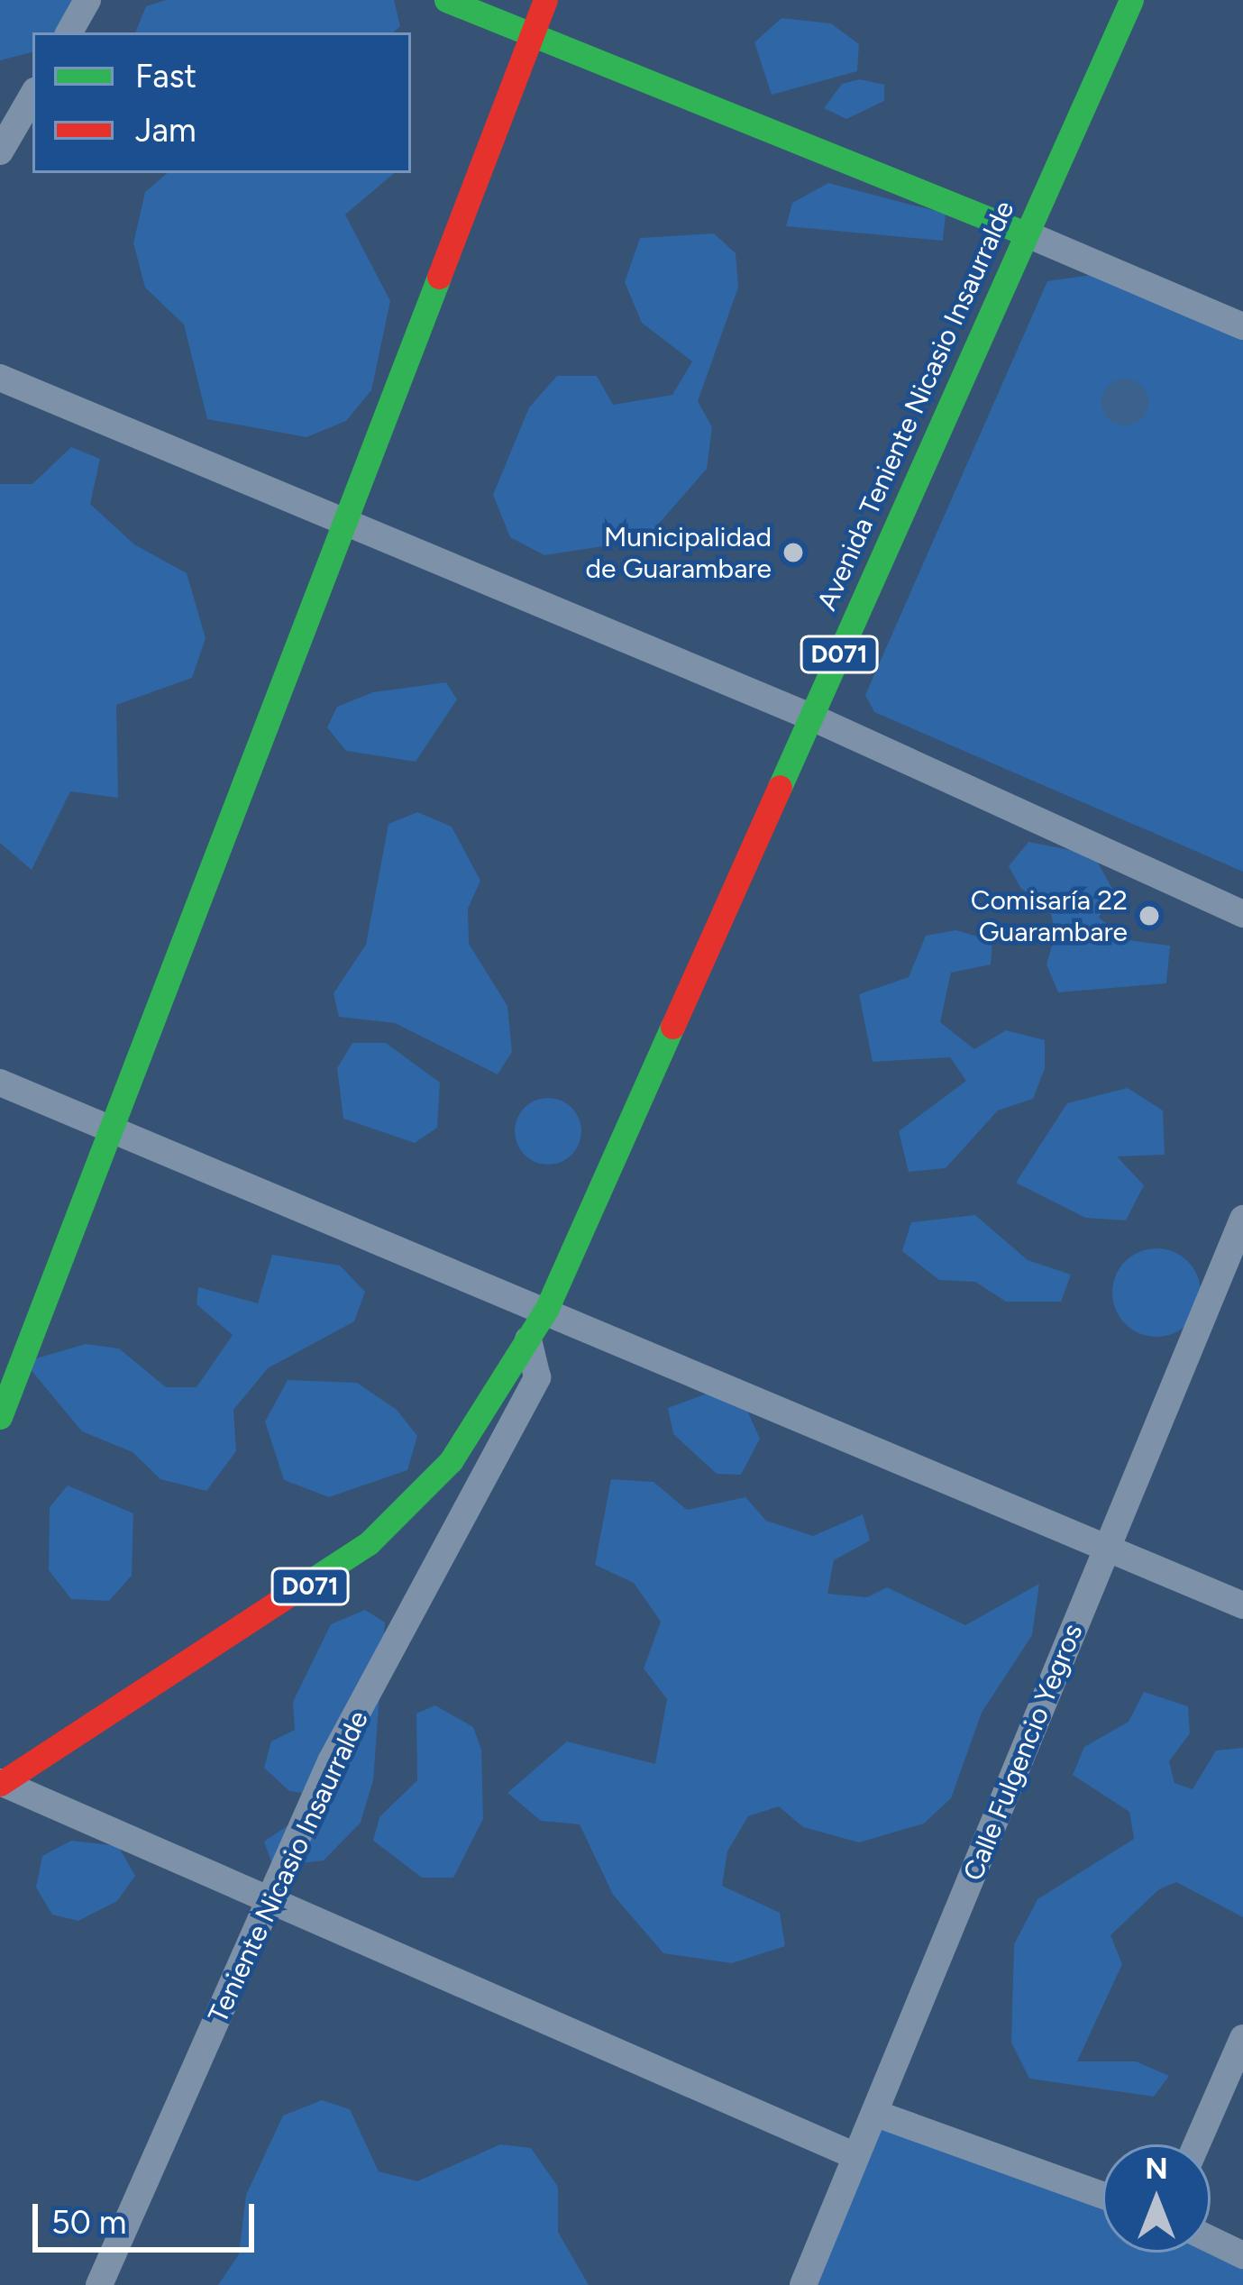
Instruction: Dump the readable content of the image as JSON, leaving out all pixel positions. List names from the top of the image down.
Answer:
{
  "streets": {
    "main road": ["Avenida Teniente Nicasio Insaurralde", "D071"],
    "street": ["Calle Fulgencio Yegros", "Teniente Nicasio Insaurralde"]
  },
  "crossings": [
    ["Avenida Teniente Nicasio Insaurralde", "D071"],
    ["D071", "Teniente Nicasio Insaurralde"]
  ],
  "places": ["Municipalidad de Guarambare", "Comisaría 22 Guarambare"],
  "legend": ["Fast", "Jam"],
  "scale_bar": "50 m",
  "north": "top"
}
